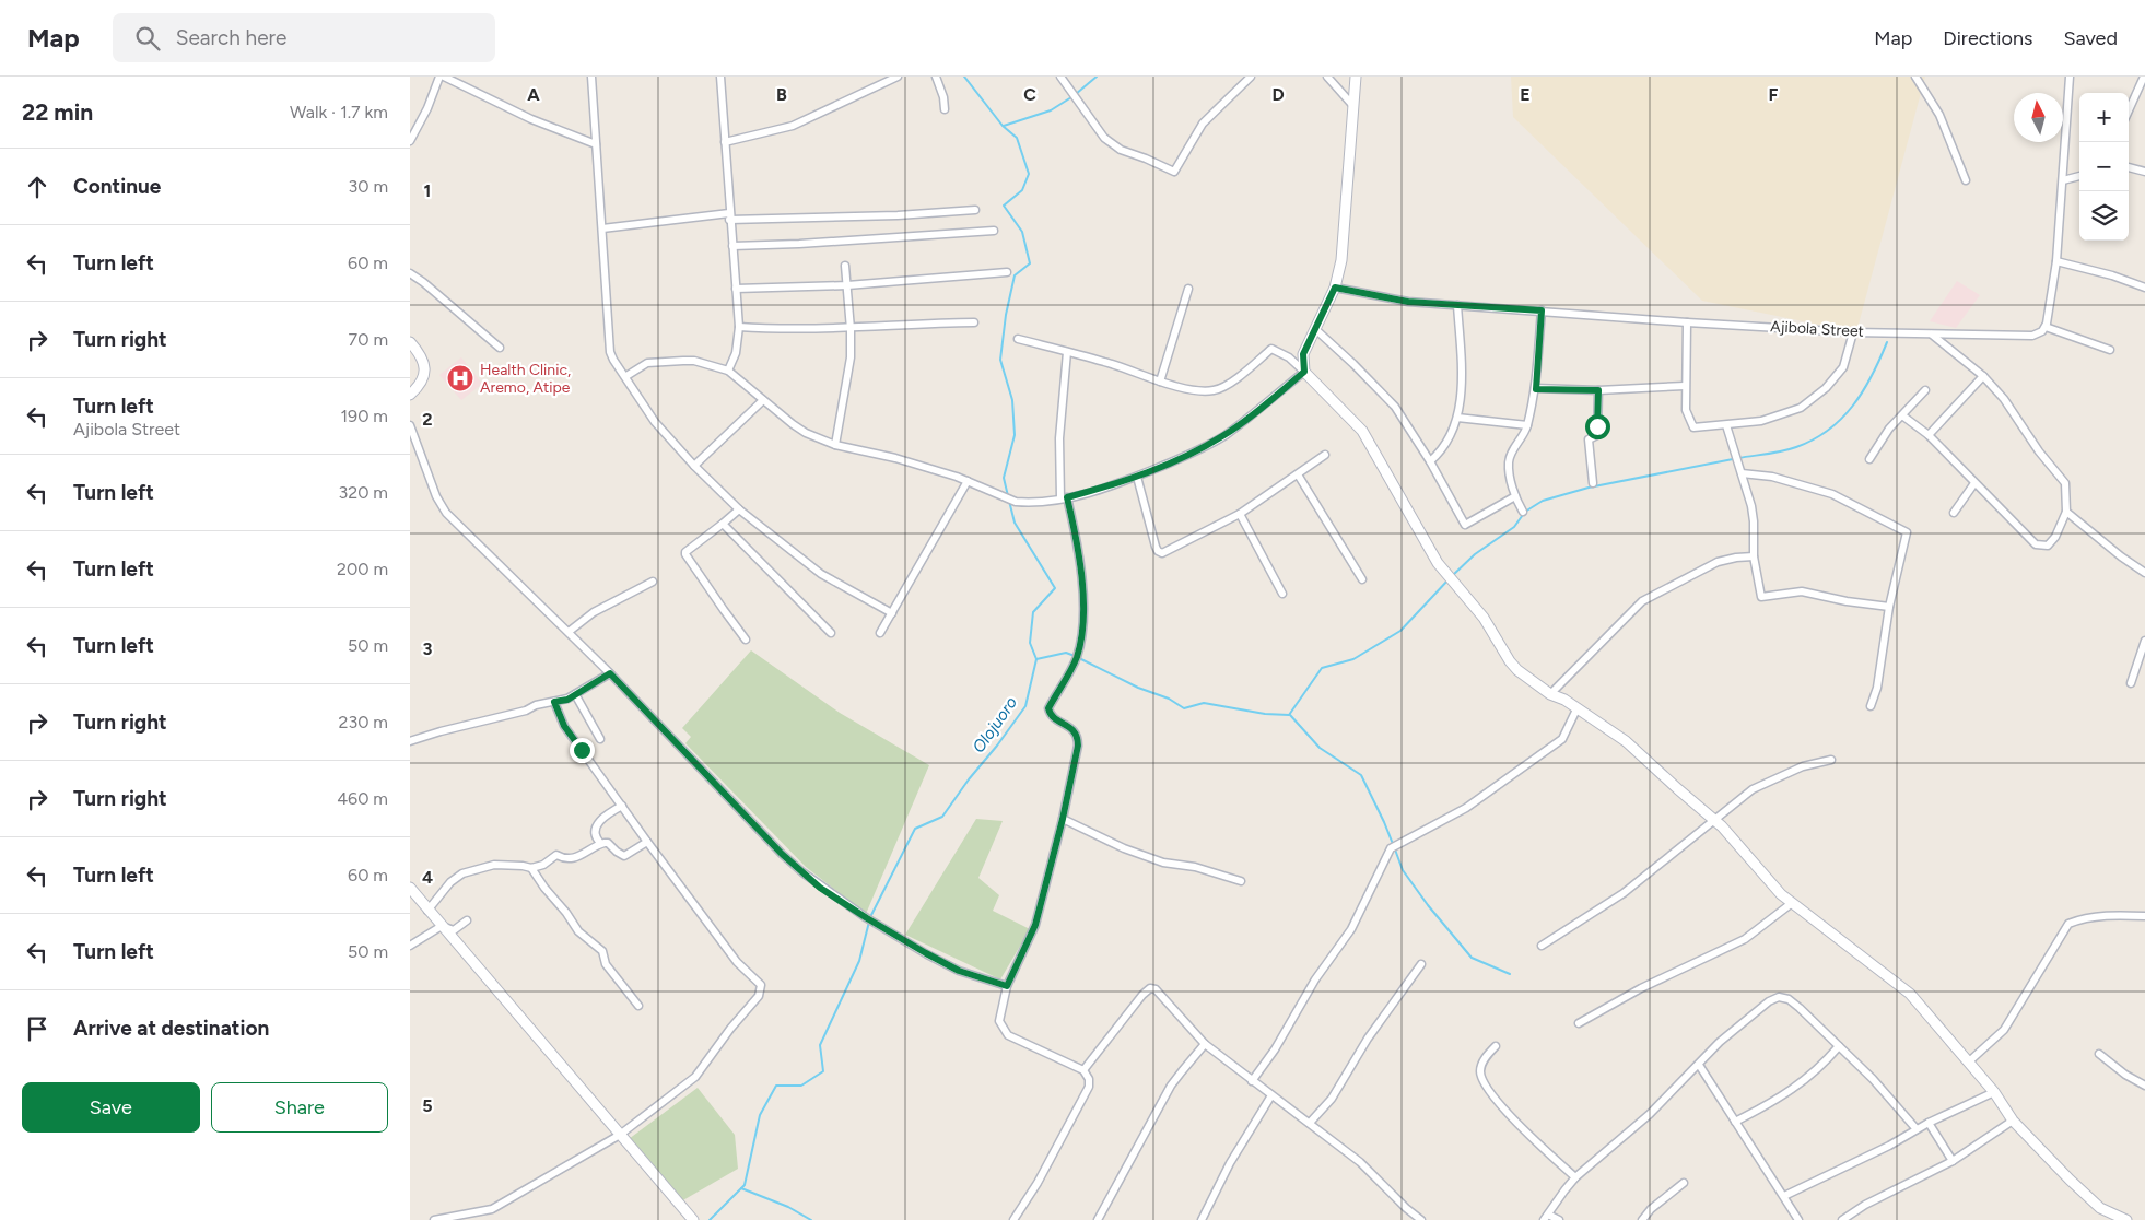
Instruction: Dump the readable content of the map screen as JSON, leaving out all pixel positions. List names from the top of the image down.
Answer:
{
  "streets": {
    "street": ["Ajibola Street"]
  },
  "water": ["Olojuoro"],
  "places": {
    "hospital": ["Health Clinic, Aremo, Atipe"]
  },
  "north": "top",
  "page": {
    "header": "Map",
    "search": "Search here",
    "nav": ["Map", "Directions", "Saved"],
    "heading": ["22 min", "Walk · 1.7 km"],
    "map_buttons": ["+", "−"],
    "list": [
      ["Continue", "30 m"],
      ["Turn left", "60 m"],
      ["Turn right", "70 m"],
      ["Turn left", "Ajibola Street", "190 m"],
      ["Turn left", "320 m"],
      ["Turn left", "200 m"],
      ["Turn left", "50 m"],
      ["Turn right", "230 m"],
      ["Turn right", "460 m"],
      ["Turn left", "60 m"],
      ["Turn left", "50 m"],
      "Arrive at destination"
    ],
    "buttons": ["Save", "Share"]
  },
  "grid": {
    "columns": [
      "A",
      "B",
      "C",
      "D",
      "E",
      "F"
    ],
    "rows": [
      "1",
      "2",
      "3",
      "4",
      "5"
    ]
  }
}
